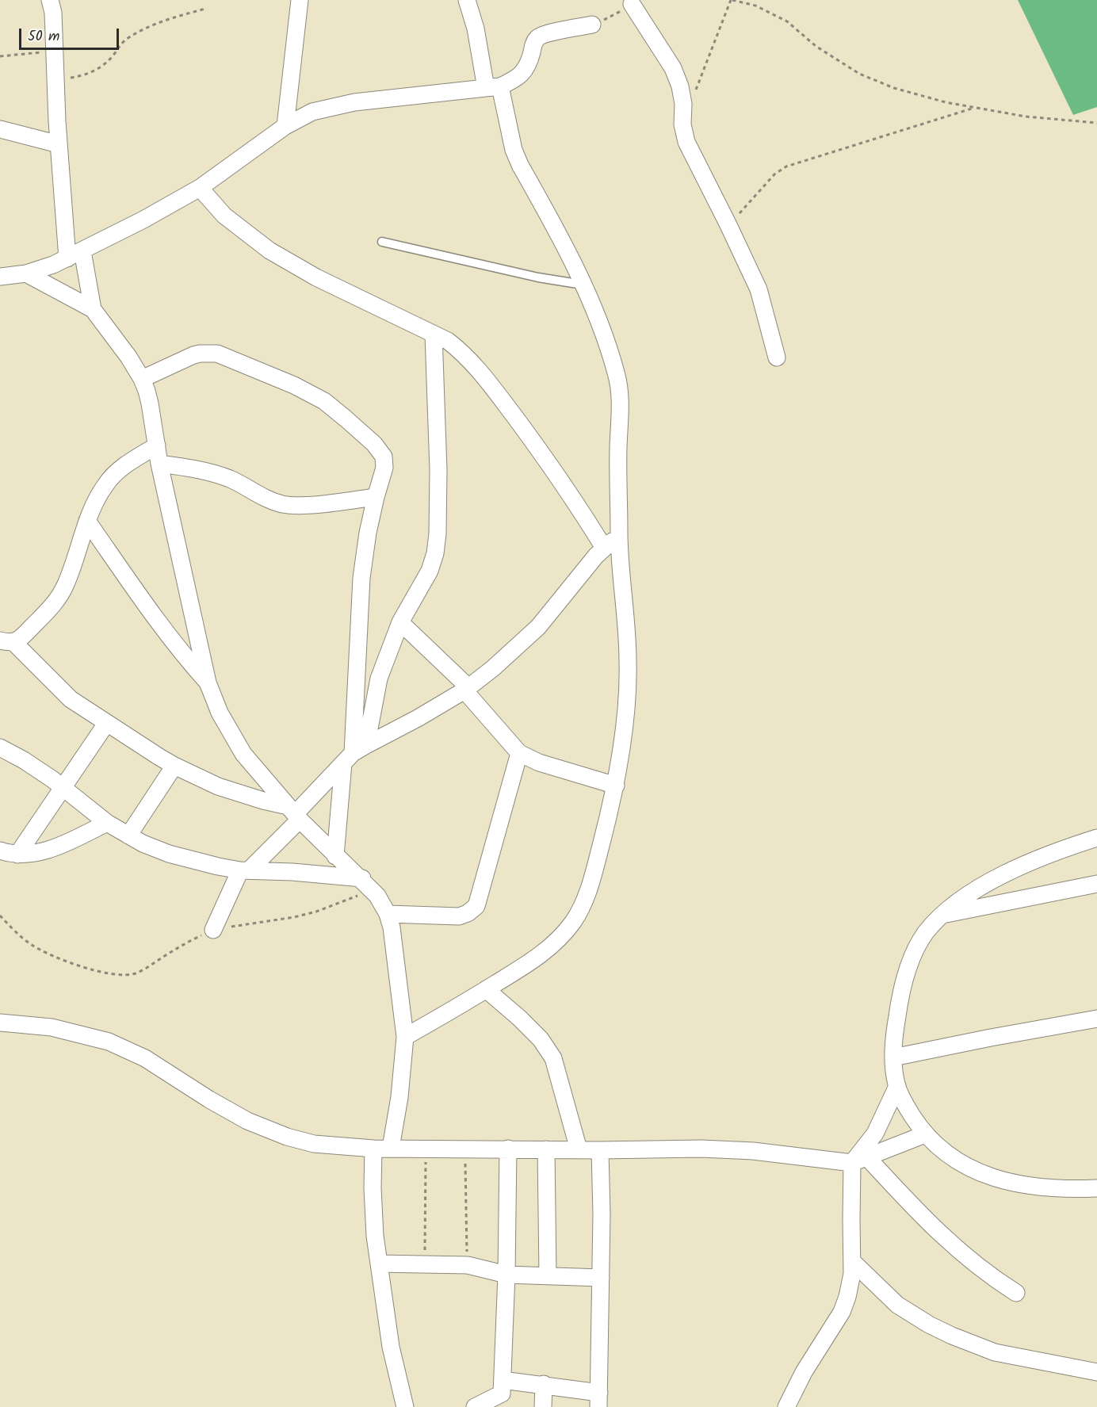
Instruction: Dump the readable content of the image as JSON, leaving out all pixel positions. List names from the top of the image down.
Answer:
{
  "scale_bar": "50 m"
}
